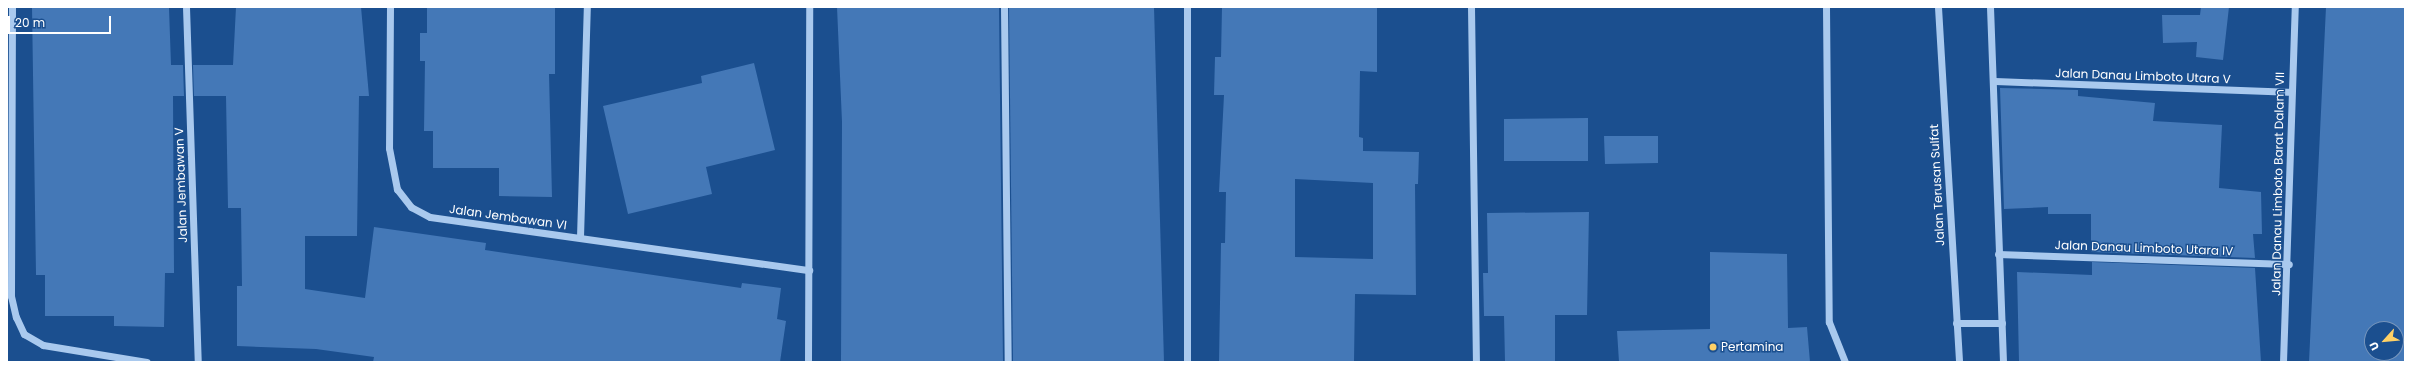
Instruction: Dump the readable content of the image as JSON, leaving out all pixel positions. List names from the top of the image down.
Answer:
{
  "streets": {
    "street": [
      "Jalan Danau Limboto Utara V",
      "Jalan Danau Limboto Barat Dalam VII",
      "Jalan Jembawan V",
      "Jalan Terusan Sulfat",
      "Jalan Jembawan VI",
      "Jalan Danau Limboto Utara IV"
    ]
  },
  "crossings": [
    ["Jalan Danau Limboto Utara V", "Jalan Danau Limboto Barat Dalam VII"],
    ["Jalan Danau Limboto Barat Dalam VII", "Jalan Danau Limboto Utara IV"]
  ],
  "places": ["Pertamina"],
  "scale_bar": "20 m",
  "north": "bottom left"
}
